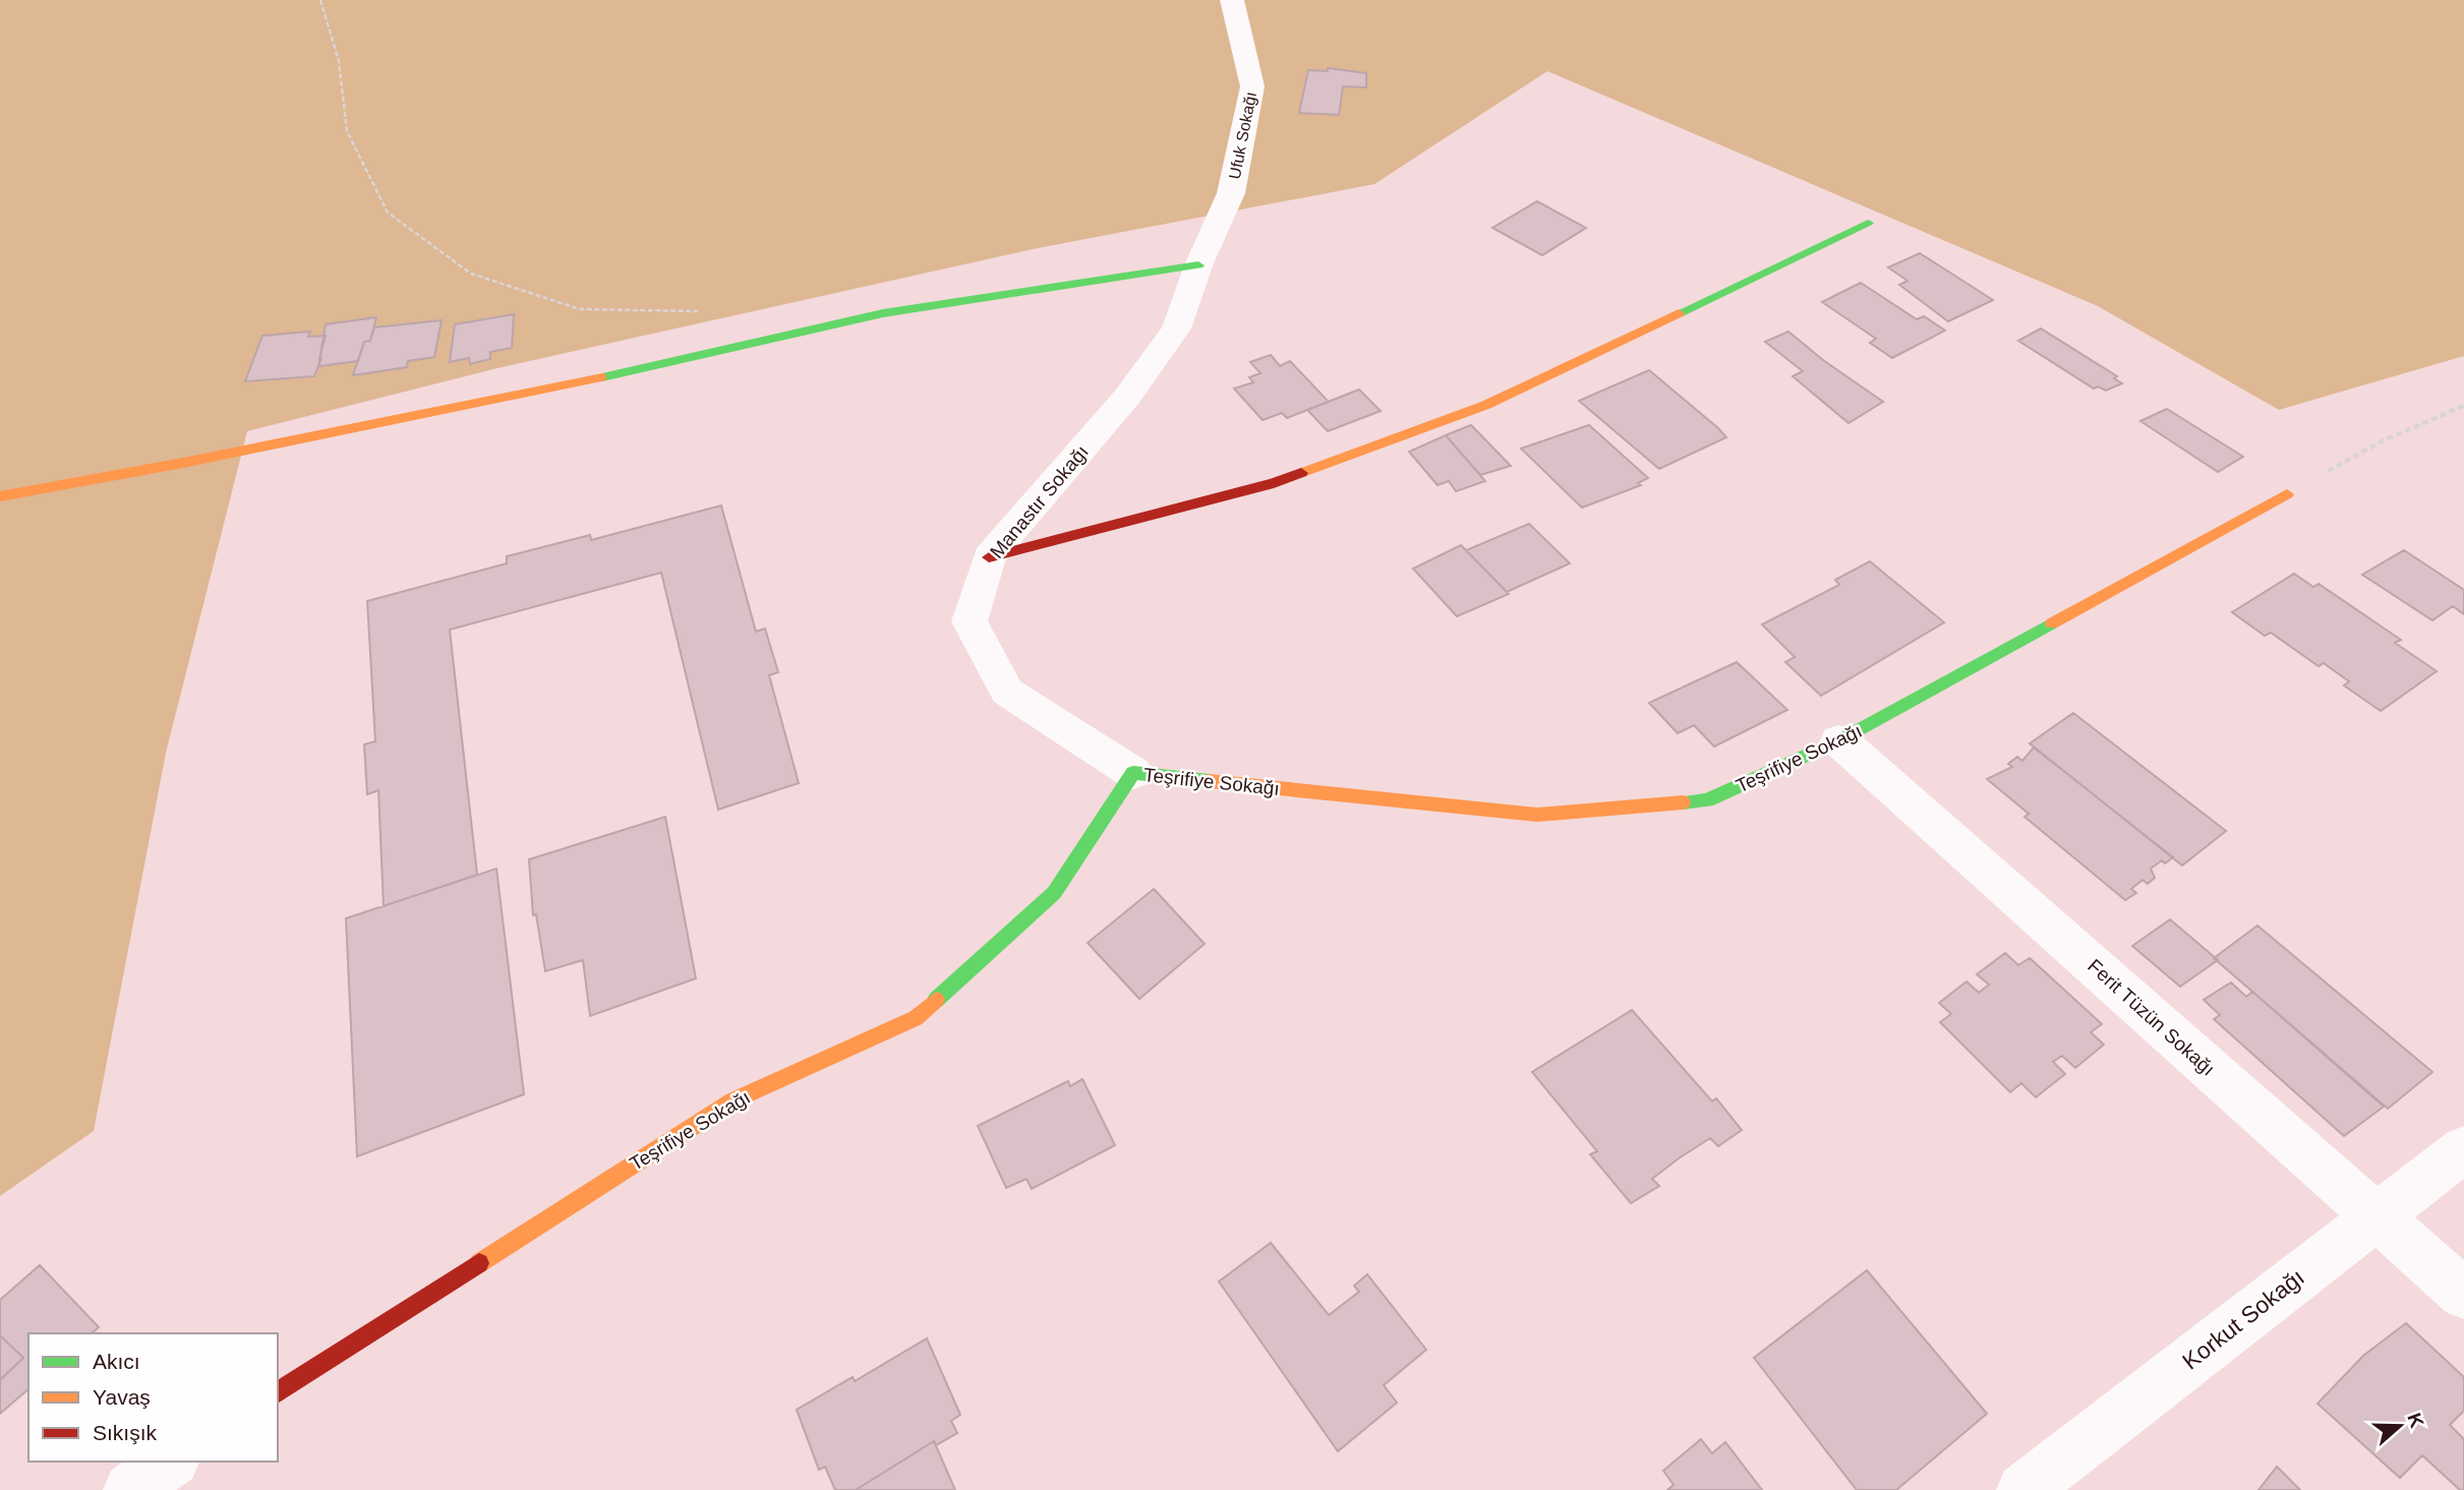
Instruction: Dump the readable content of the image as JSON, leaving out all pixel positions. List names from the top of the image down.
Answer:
{
  "streets": {
    "street": [
      "Ufuk Sokağı",
      "Manastır Sokağı",
      "Teşrifiye Sokağı",
      "Ferit Tüzün Sokağı",
      "Korkut Sokağı"
    ]
  },
  "crossings": [
    ["Ufuk Sokağı", "Manastır Sokağı"],
    ["Manastır Sokağı", "Teşrifiye Sokağı"],
    ["Teşrifiye Sokağı", "Ferit Tüzün Sokağı"],
    ["Ferit Tüzün Sokağı", "Korkut Sokağı"]
  ],
  "legend": ["Akıcı", "Yavaş", "Sıkışık"],
  "north": "right"
}
